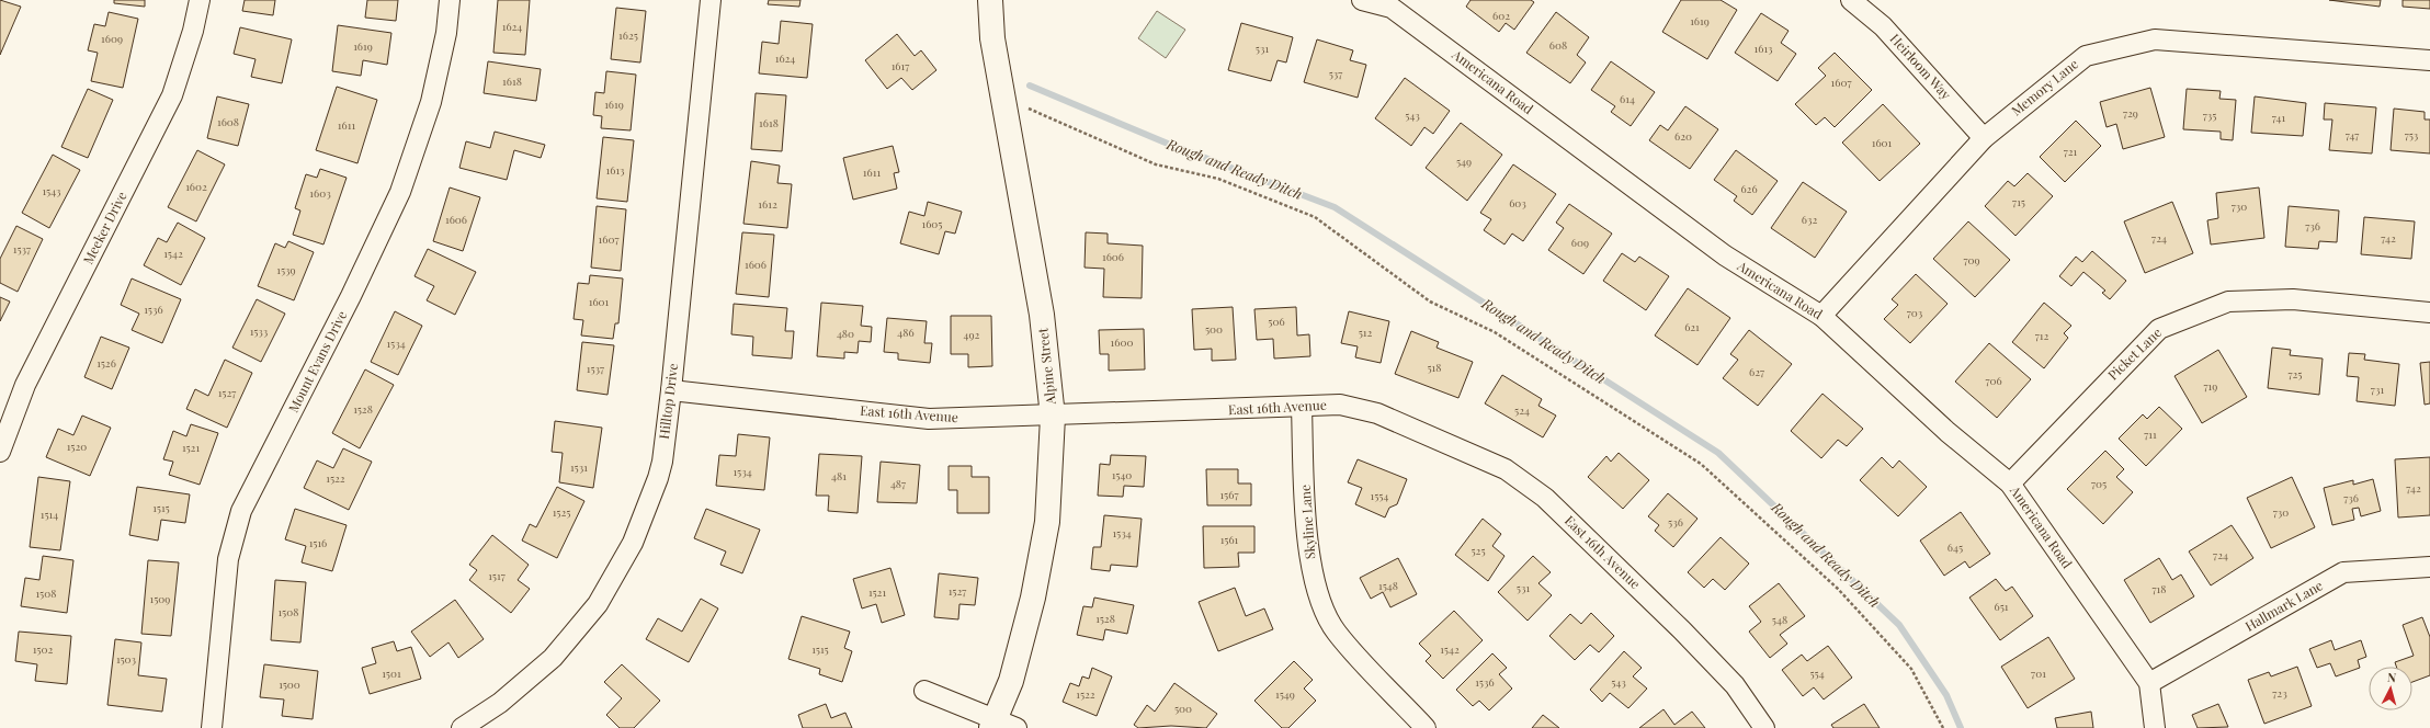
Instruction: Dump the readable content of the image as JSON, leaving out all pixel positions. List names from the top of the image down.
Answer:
{
  "streets": {
    "street": [
      "Heirloom Way",
      "Americana Road",
      "Memory Lane",
      "Meeker Drive",
      "Picket Lane",
      "Mount Evans Drive",
      "Alpine Street",
      "Hilltop Drive",
      "East 16th Avenue",
      "Skyline Lane",
      "Hallmark Lane"
    ]
  },
  "crossings": [
    ["Heirloom Way", "Memory Lane"],
    ["Americana Road", "Memory Lane"],
    ["Americana Road", "Picket Lane"],
    ["Americana Road", "Hallmark Lane"],
    ["Alpine Street", "East 16th Avenue"],
    ["Hilltop Drive", "East 16th Avenue"],
    ["East 16th Avenue", "Skyline Lane"]
  ],
  "water": ["Rough and Ready Ditch"],
  "house_numbers": [
    "602",
    "1619",
    "1624",
    "1625",
    "1609",
    "608",
    "1619",
    "531",
    "1613",
    "1624",
    "1617",
    "537",
    "1618",
    "1607",
    "614",
    "1619",
    "729",
    "543",
    "735",
    "741",
    "1608",
    "1618",
    "1611",
    "747",
    "753",
    "620",
    "1601",
    "721",
    "549",
    "1613",
    "1611",
    "1602",
    "626",
    "1543",
    "1603",
    "715",
    "603",
    "1612",
    "730",
    "1606",
    "632",
    "1605",
    "736",
    "724",
    "742",
    "1607",
    "609",
    "1537",
    "1542",
    "1606",
    "709",
    "1606",
    "1539",
    "1601",
    "1536",
    "703",
    "506",
    "621",
    "500",
    "1533",
    "486",
    "512",
    "480",
    "492",
    "712",
    "1600",
    "1534",
    "1526",
    "518",
    "1537",
    "627",
    "725",
    "706",
    "719",
    "731",
    "1527",
    "1528",
    "524",
    "711",
    "1520",
    "1521",
    "1531",
    "1534",
    "1540",
    "481",
    "1522",
    "487",
    "705",
    "742",
    "1567",
    "1554",
    "736",
    "1515",
    "1525",
    "730",
    "1514",
    "536",
    "1534",
    "1561",
    "1516",
    "645",
    "525",
    "724",
    "1517",
    "1548",
    "531",
    "718",
    "1527",
    "1521",
    "1508",
    "1509",
    "651",
    "1508",
    "1528",
    "548",
    "1502",
    "1515",
    "1542",
    "1503",
    "1501",
    "554",
    "701",
    "1536",
    "543",
    "1500",
    "723",
    "1522",
    "1549",
    "500"
  ],
  "north": "top"
}
